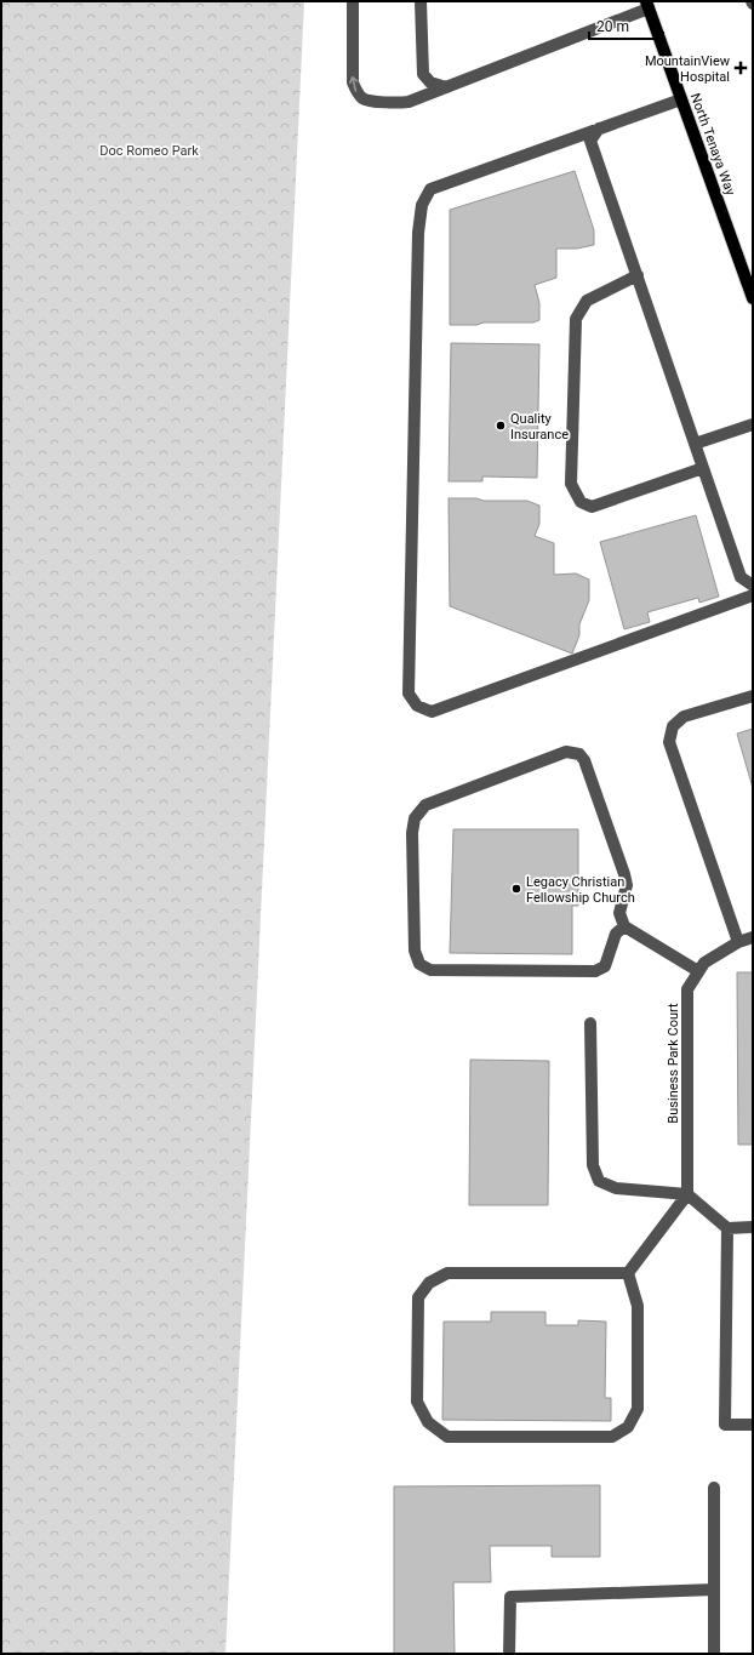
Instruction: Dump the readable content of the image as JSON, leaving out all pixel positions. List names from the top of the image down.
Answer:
{
  "streets": {
    "main road": ["North Tenaya Way"],
    "street": ["Business Park Court"]
  },
  "parks": ["Doc Romeo Park"],
  "places": {
    "health": ["MountainView Hospital"],
    "other": ["Quality Insurance", "Legacy Christian Fellowship Church"]
  },
  "scale_bar": "20 m"
}
